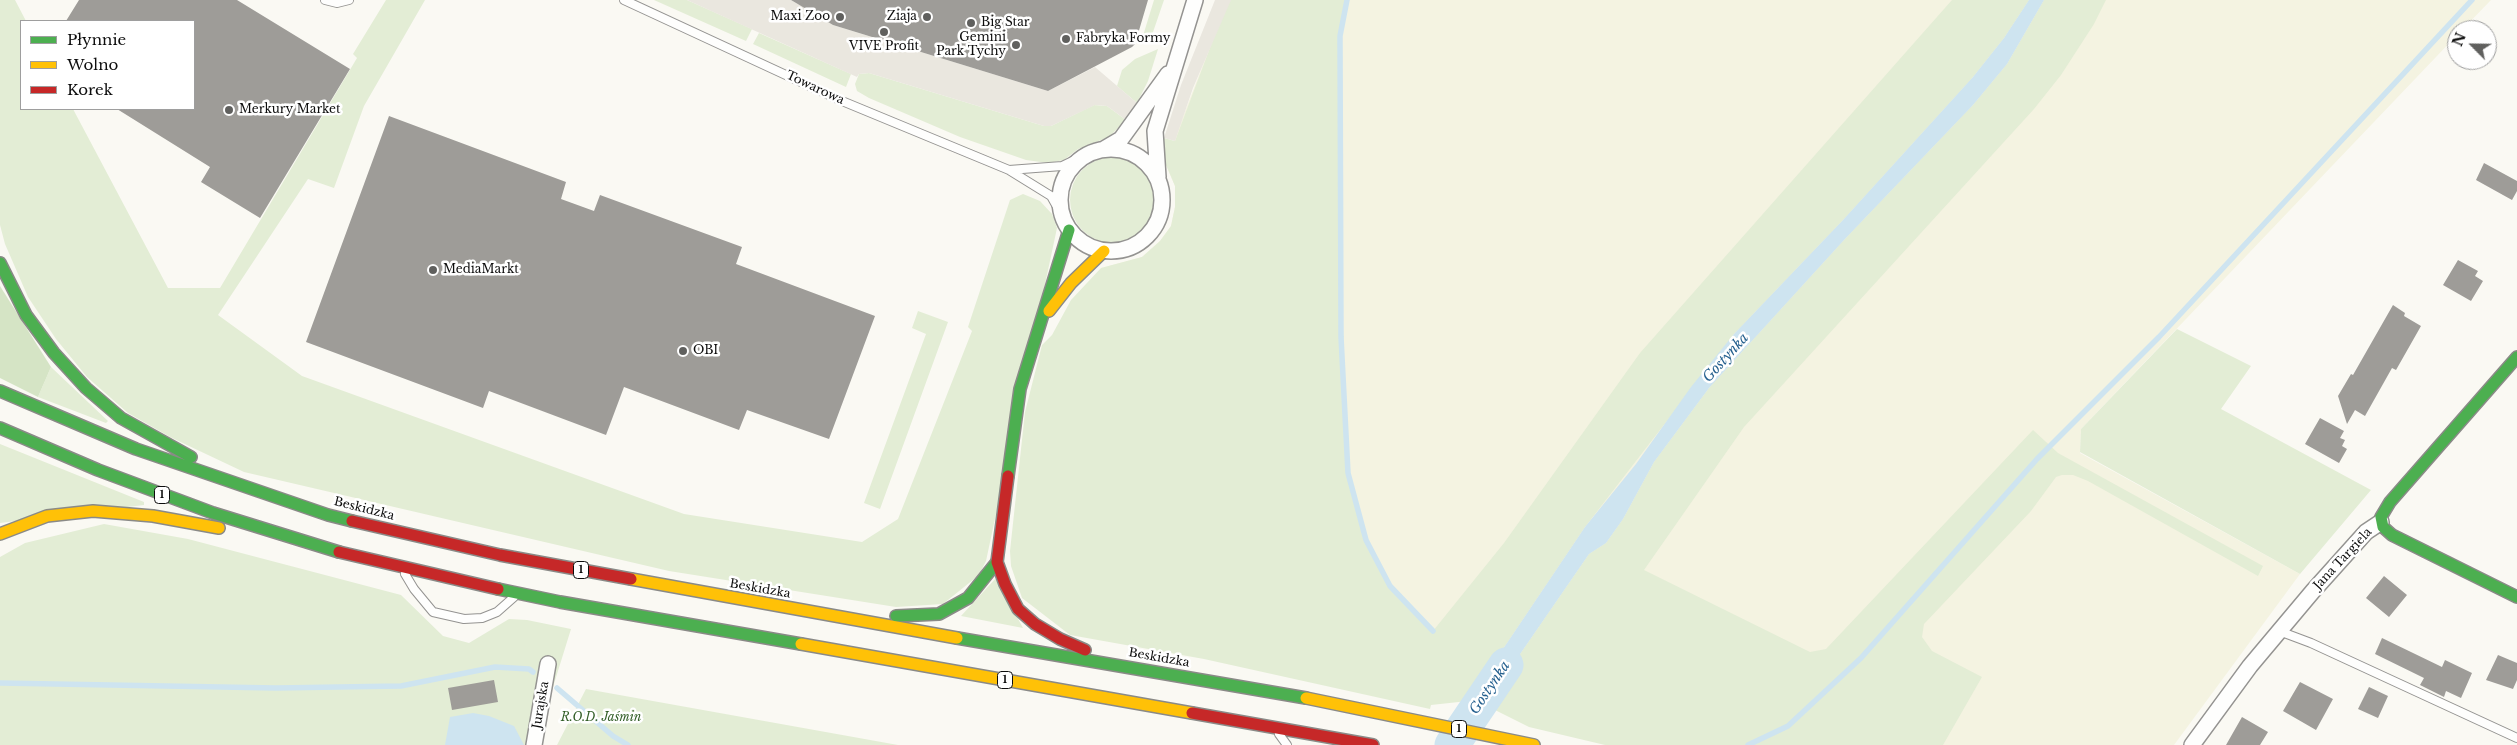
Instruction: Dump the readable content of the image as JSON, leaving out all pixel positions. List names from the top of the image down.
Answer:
{
  "streets": {
    "main road": ["1", "Beskidzka", "Jana Targiela"],
    "street": ["Jurajska"],
    "lane": ["Towarowa"]
  },
  "water": ["Gostynka"],
  "parks": ["R.O.D. Jaśmin"],
  "places": [
    "Maxi Zoo",
    "Ziaja",
    "Big Star",
    "VIVE Profit",
    "Fabryka Formy",
    "Gemini Park Tychy",
    "Merkury Market",
    "MediaMarkt",
    "OBI"
  ],
  "legend": ["Płynnie", "Wolno", "Korek"],
  "north": "top left"
}
